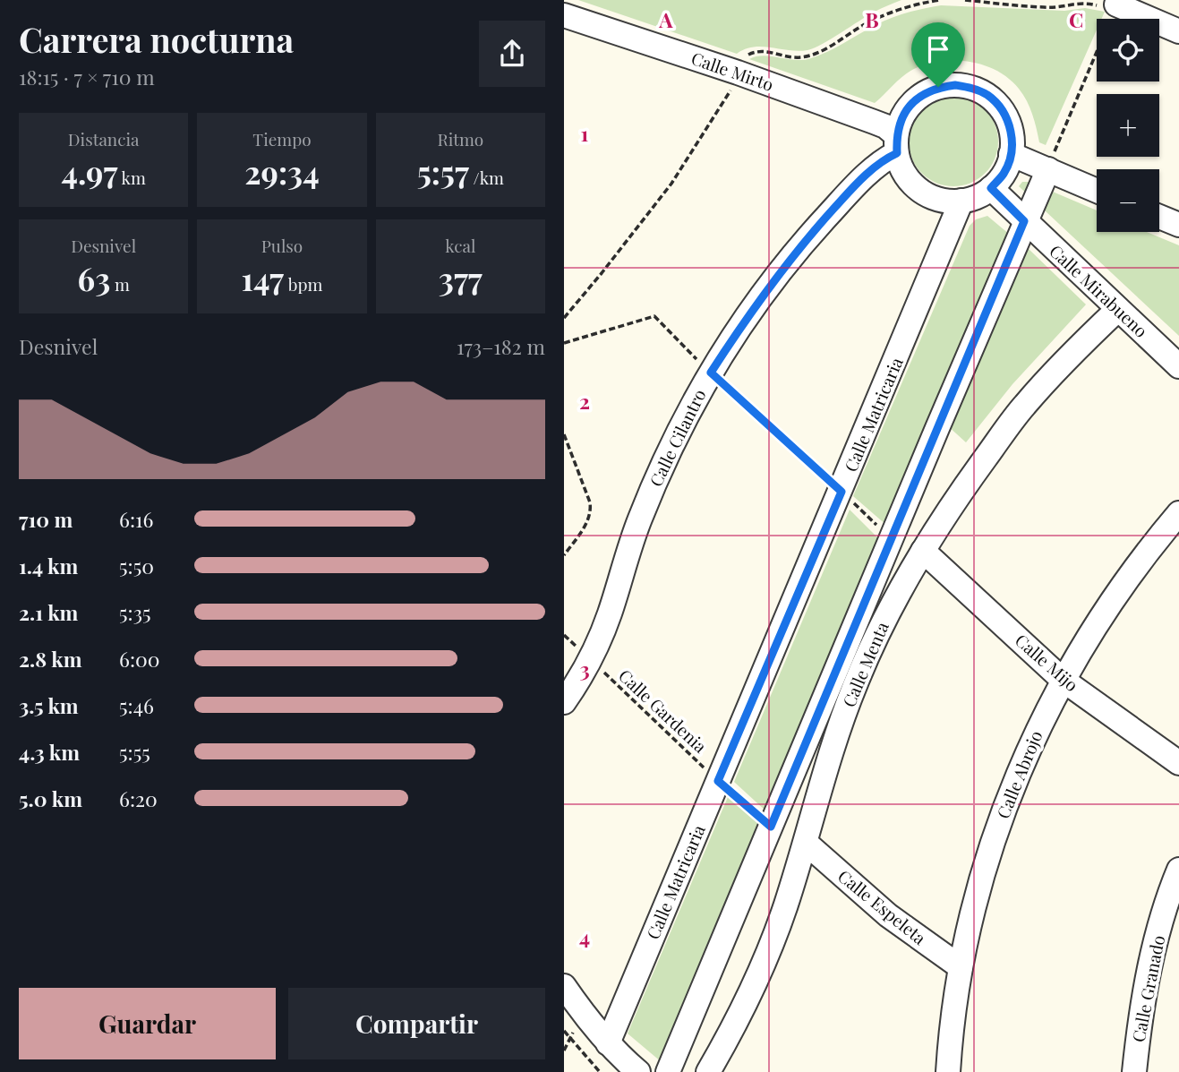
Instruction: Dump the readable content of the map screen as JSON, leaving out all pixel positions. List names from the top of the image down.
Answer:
{
  "streets": {
    "street": [
      "Calle Mirto",
      "Calle Mirabueno",
      "Calle Matricaria",
      "Calle Cilantro",
      "Calle Mijo",
      "Calle Menta",
      "Calle Abrojo",
      "Calle Espeleta",
      "Calle Granado"
    ],
    "path": ["Calle Gardenia"]
  },
  "crossings": [
    ["Calle Mirto", "Calle Mirabueno"],
    ["Calle Mirto", "Calle Matricaria"],
    ["Calle Mirto", "Calle Cilantro"],
    ["Calle Mirabueno", "Calle Matricaria"],
    ["Calle Mirabueno", "Calle Cilantro"],
    ["Calle Mirabueno", "Calle Menta"],
    ["Calle Matricaria", "Calle Cilantro"],
    ["Calle Matricaria", "Calle Gardenia"],
    ["Calle Cilantro", "Calle Gardenia"],
    ["Calle Mijo", "Calle Menta"],
    ["Calle Mijo", "Calle Abrojo"],
    ["Calle Menta", "Calle Espeleta"],
    ["Calle Abrojo", "Calle Espeleta"]
  ],
  "page": {
    "heading": ["Carrera nocturna", "18:15 · 7 × 710 m"],
    "map_buttons": ["+", "−"],
    "stats": [
      ["Distancia", "4.97 km"],
      ["Tiempo", "29:34"],
      ["Ritmo", "5:57 /km"],
      ["Desnivel", "63 m"],
      ["Pulso", "147 bpm"],
      ["kcal", "377"]
    ],
    "chart": ["Desnivel", "173–182 m"],
    "list": [
      {
        "name": "710 m",
        "note": "6:16"
      },
      {
        "name": "1.4 km",
        "note": "5:50"
      },
      {
        "name": "2.1 km",
        "note": "5:35"
      },
      {
        "name": "2.8 km",
        "note": "6:00"
      },
      {
        "name": "3.5 km",
        "note": "5:46"
      },
      {
        "name": "4.3 km",
        "note": "5:55"
      },
      {
        "name": "5.0 km",
        "note": "6:20"
      }
    ],
    "buttons": ["Guardar", "Compartir"]
  },
  "grid": {
    "columns": ["A", "B", "C"],
    "rows": [
      "1",
      "2",
      "3",
      "4"
    ]
  }
}
